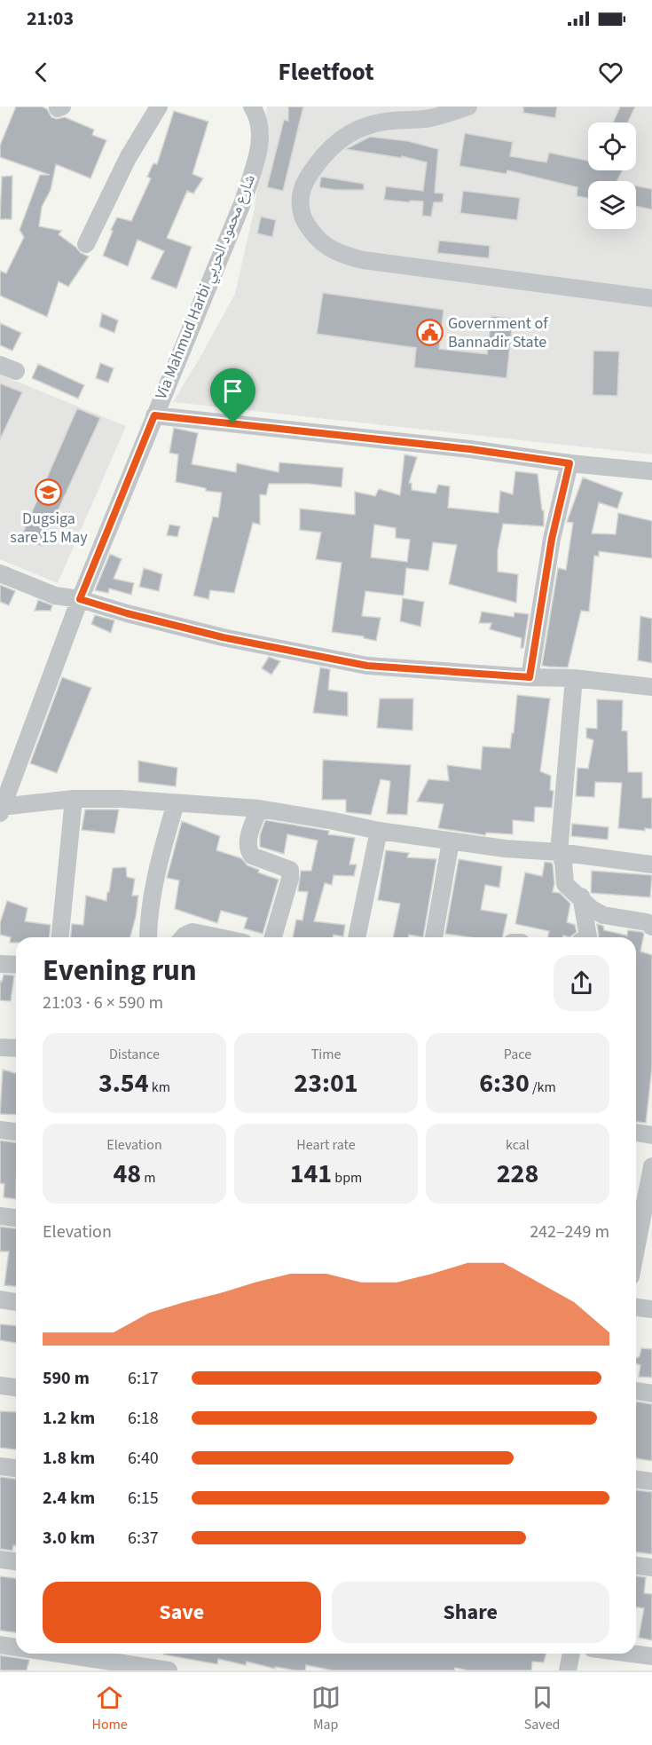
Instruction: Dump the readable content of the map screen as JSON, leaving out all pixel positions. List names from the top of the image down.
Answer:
{
  "streets": {
    "street": ["Via Mahmud Harbi شارع محمود الحربي"]
  },
  "places": {
    "public building": ["Government of Bannadir State"],
    "school or university": ["Dugsiga sare 15 May"]
  },
  "page": {
    "status": "21:03",
    "header": "Fleetfoot",
    "heading": ["Evening run", "21:03 · 6 × 590 m"],
    "stats": [
      ["Distance", "3.54 km"],
      ["Time", "23:01"],
      ["Pace", "6:30 /km"],
      ["Elevation", "48 m"],
      ["Heart rate", "141 bpm"],
      ["kcal", "228"]
    ],
    "chart": ["Elevation", "242–249 m"],
    "list": [
      {
        "name": "590 m",
        "note": "6:17"
      },
      {
        "name": "1.2 km",
        "note": "6:18"
      },
      {
        "name": "1.8 km",
        "note": "6:40"
      },
      {
        "name": "2.4 km",
        "note": "6:15"
      },
      {
        "name": "3.0 km",
        "note": "6:37"
      }
    ],
    "buttons": ["Save", "Share"],
    "tabs": ["Home", "Map", "Saved"]
  }
}
